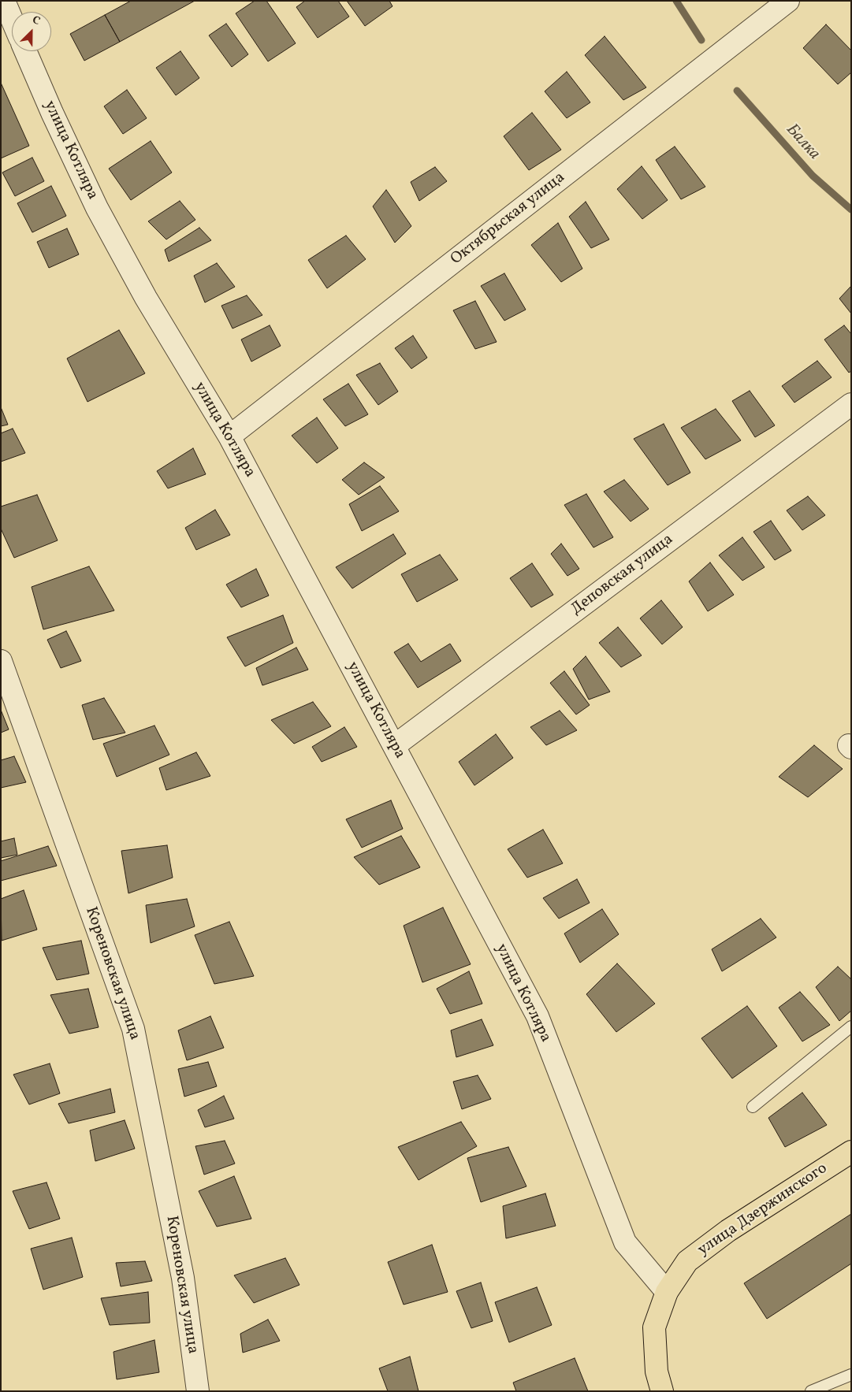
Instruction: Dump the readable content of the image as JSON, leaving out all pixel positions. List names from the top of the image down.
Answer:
{
  "streets": {
    "main road": ["улица Дзержинского"],
    "street": [
      "улица Котляра",
      "Октябрьская улица",
      "Деповская улица",
      "Кореновская улица"
    ]
  },
  "crossings": [
    ["улица Котляра", "Октябрьская улица"],
    ["улица Котляра", "Деповская улица"],
    ["улица Котляра", "улица Дзержинского"]
  ],
  "water": ["Балка"],
  "north": "top right"
}
